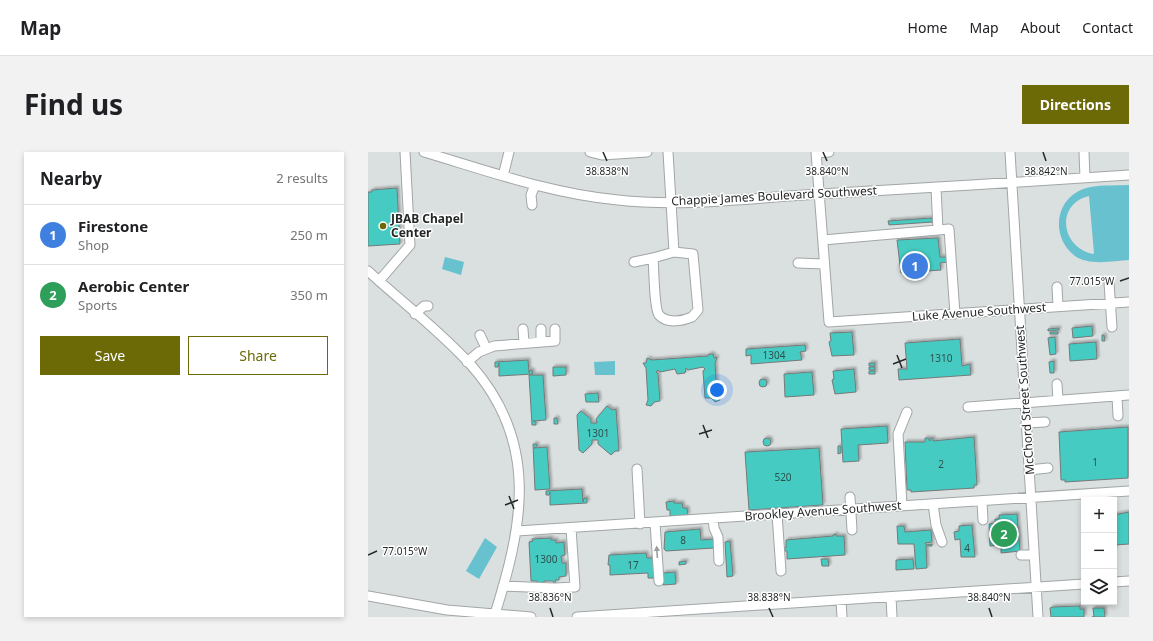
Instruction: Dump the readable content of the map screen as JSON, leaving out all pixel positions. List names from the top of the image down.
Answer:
{
  "streets": {
    "street": [
      "Chappie James Boulevard Southwest",
      "Luke Avenue Southwest",
      "McChord Street Southwest",
      "Brookley Avenue Southwest"
    ]
  },
  "crossings": [
    ["Chappie James Boulevard Southwest", "McChord Street Southwest"],
    ["Luke Avenue Southwest", "McChord Street Southwest"],
    ["McChord Street Southwest", "Brookley Avenue Southwest"]
  ],
  "places": ["JBAB Chapel Center"],
  "house_numbers": [
    "1304",
    "1310",
    "1301",
    "1",
    "2",
    "520",
    "8",
    "4",
    "1300",
    "17"
  ],
  "page": {
    "header": "Map",
    "nav": [
      "Home",
      "Map",
      "About",
      "Contact"
    ],
    "title": "Find us",
    "buttons": [
      "Directions",
      ["Save", "Share"]
    ],
    "heading": ["Nearby", "2 results"],
    "list": [
      {
        "mark": "1",
        "name": "Firestone",
        "note": "Shop",
        "value": "250 m"
      },
      {
        "mark": "2",
        "name": "Aerobic Center",
        "note": "Sports",
        "value": "350 m"
      }
    ],
    "pins": ["1", "2"],
    "map_buttons": ["+", "−"]
  },
  "coordinates": [
    "38.838°N",
    "38.840°N",
    "38.842°N",
    "77.015°W",
    "38.836°N"
  ]
}
